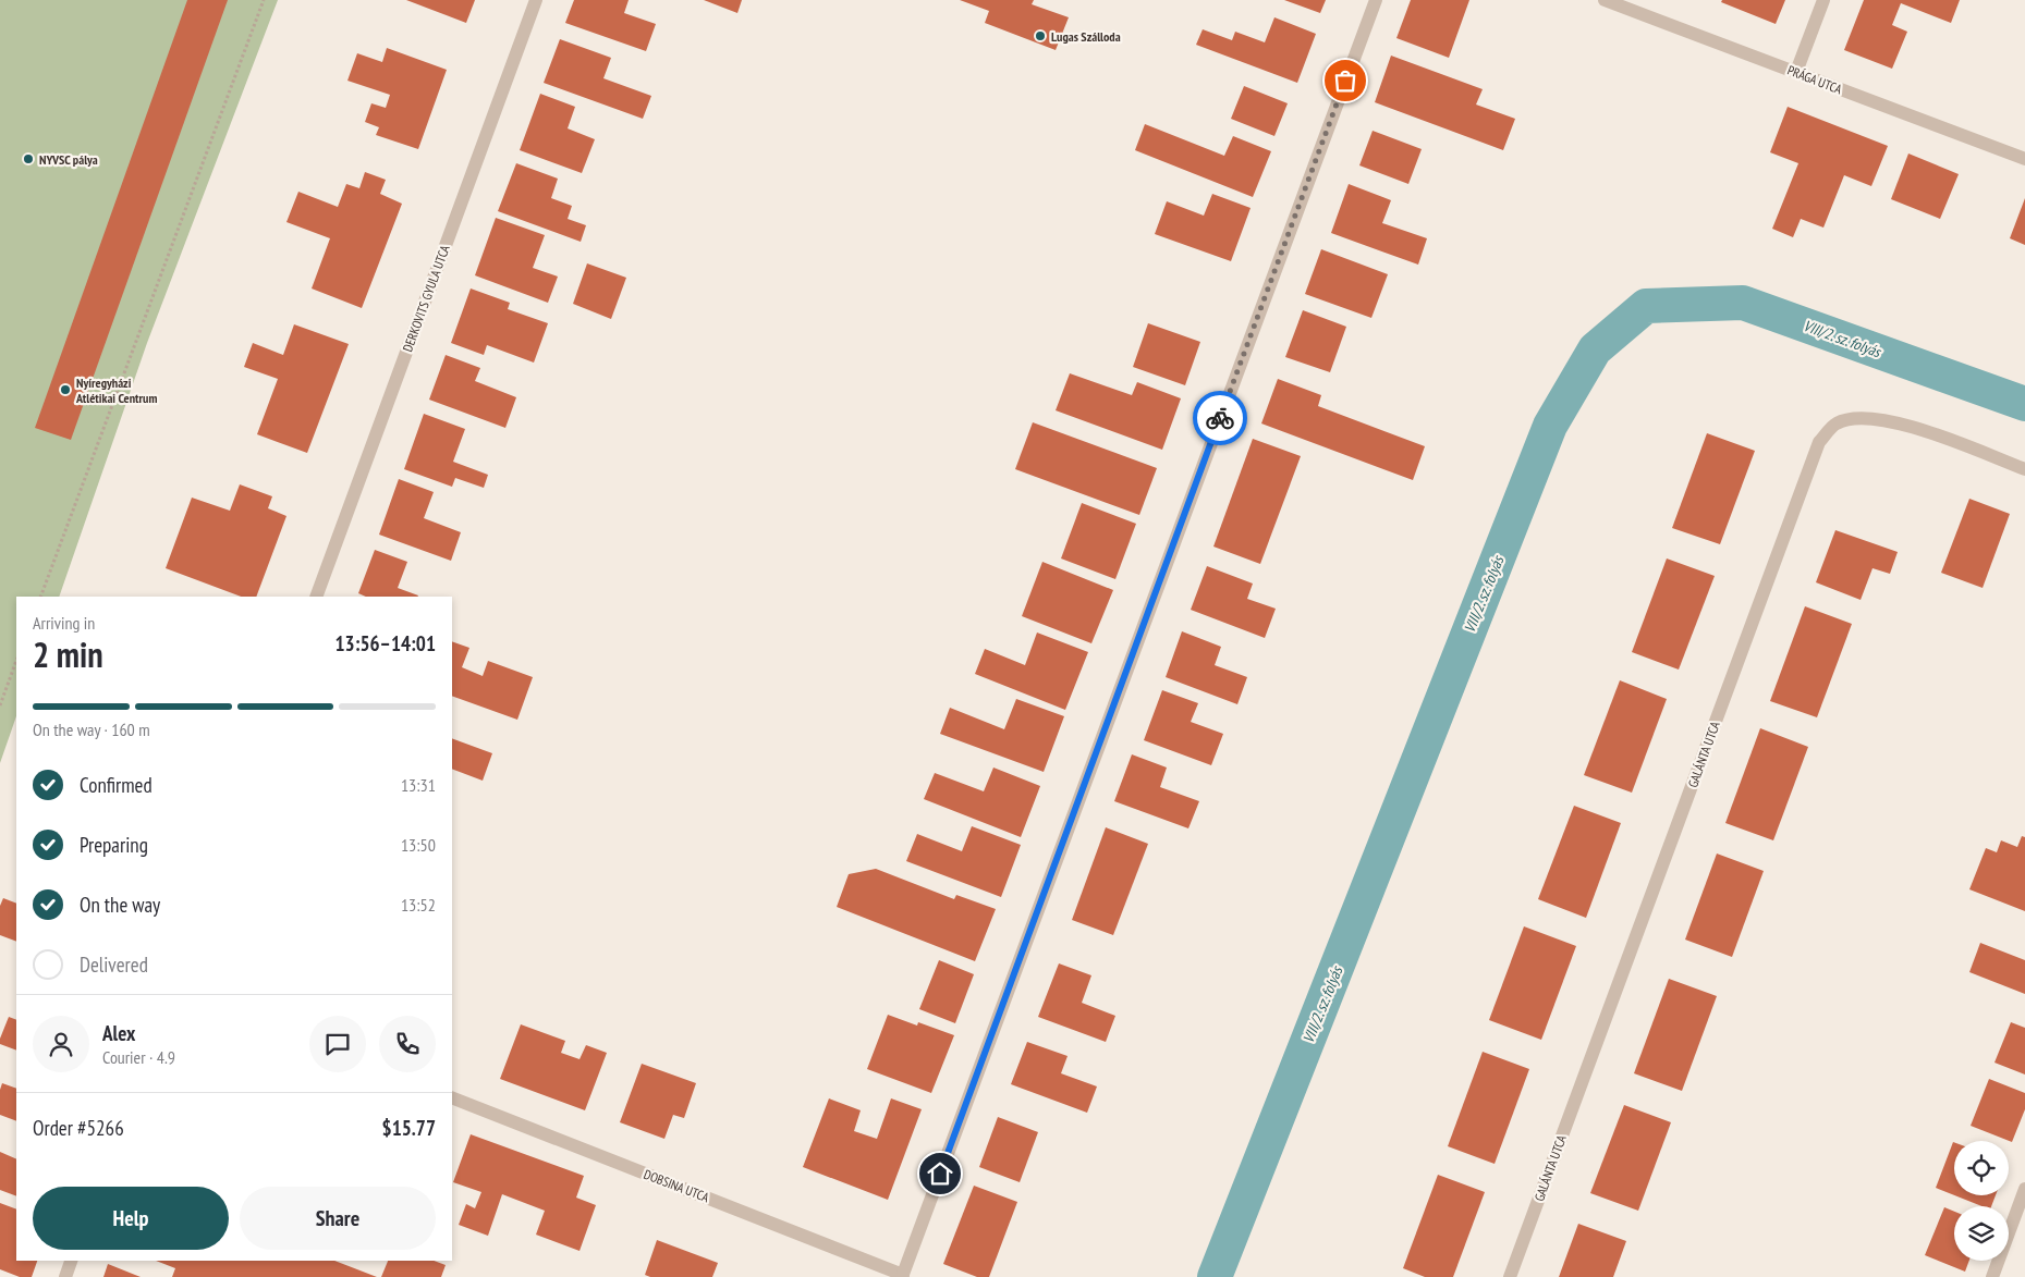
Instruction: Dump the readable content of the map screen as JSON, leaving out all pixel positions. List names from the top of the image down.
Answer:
{
  "streets": {
    "street": [
      "PRÁGA UTCA",
      "DERKOVITS GYULA UTCA",
      "GALÁNTA UTCA",
      "DOBSINA UTCA"
    ]
  },
  "water": ["VIII/2. sz. folyás"],
  "places": ["Lugas Szálloda", "NYVSC pálya", "Nyíregyházi Atlétikai Centrum"],
  "page": {
    "heading": ["2 min", "Arriving in", "13:56–14:01"],
    "panel": [
      "Alex",
      "Courier · 4.9",
      "Order #5266",
      "$15.77"
    ],
    "bar": "On the way · 160 m",
    "list": [
      ["Confirmed", "13:31"],
      ["Preparing", "13:50"],
      ["On the way", "13:52"],
      "Delivered"
    ],
    "buttons": ["Help", "Share"]
  }
}
